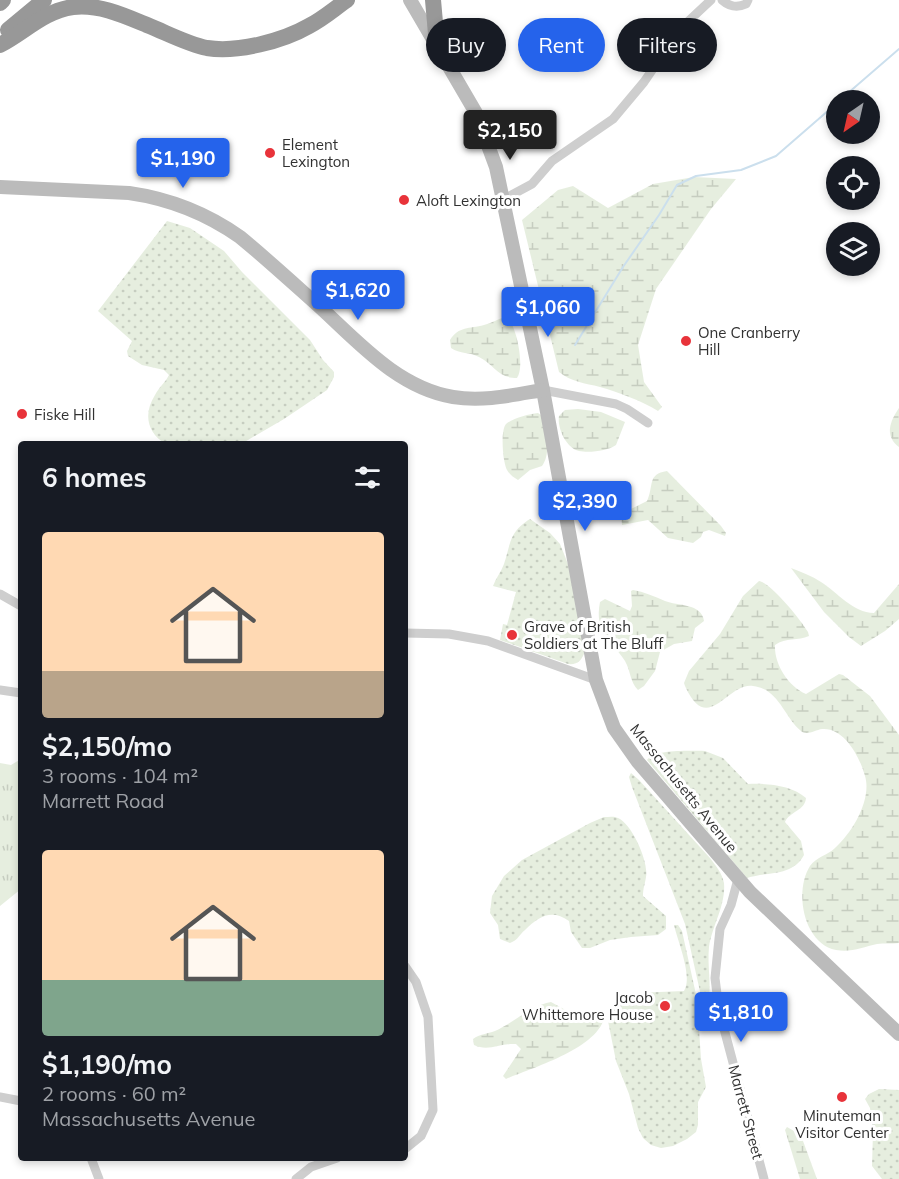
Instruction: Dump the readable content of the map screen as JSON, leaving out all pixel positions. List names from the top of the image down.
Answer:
{
  "streets": {
    "main road": ["Massachusetts Avenue"],
    "street": ["Marrett Street"]
  },
  "crossings": [
    ["Massachusetts Avenue", "Marrett Street"]
  ],
  "places": [
    "Element Lexington",
    "Aloft Lexington",
    "One Cranberry Hill",
    "Fiske Hill",
    "Grave of British Soldiers at The Bluff",
    "Jacob Whittemore House",
    "Minuteman Visitor Center"
  ],
  "north": "bottom left",
  "page": {
    "chip": ["Buy", "Rent", "Filters"],
    "price": [
      "$2,150",
      "$1,190",
      "$1,620",
      "$1,060",
      "$2,390",
      "$1,810"
    ],
    "heading": "6 homes",
    "list": [
      {
        "name": "$2,150/mo",
        "note": "3 rooms · 104 m² · Marrett Road"
      },
      {
        "name": "$1,190/mo",
        "note": "2 rooms · 60 m² · Massachusetts Avenue"
      }
    ]
  }
}
